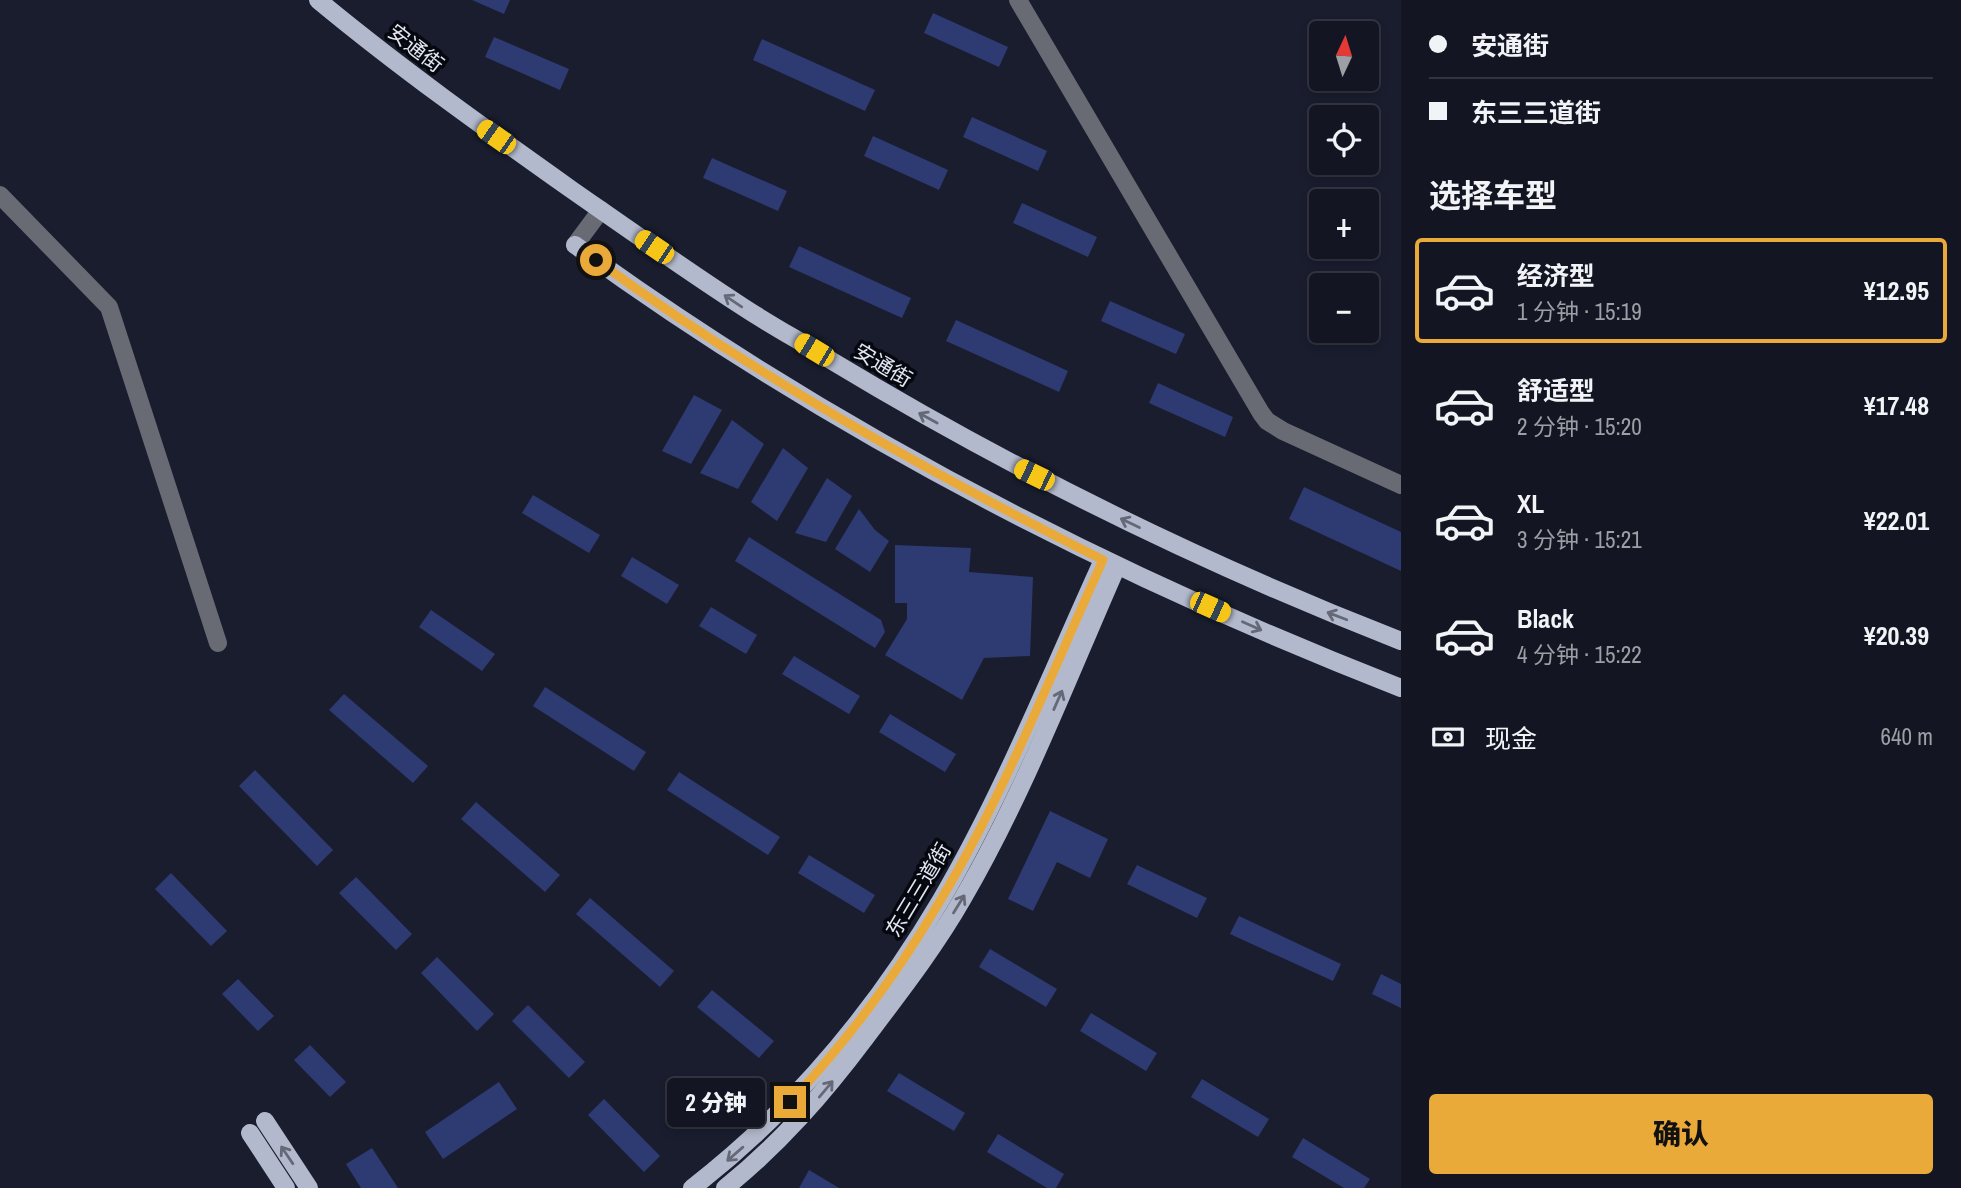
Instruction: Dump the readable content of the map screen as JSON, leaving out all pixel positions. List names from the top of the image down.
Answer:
{
  "streets": {
    "main road": ["安通街", "东三三道街"]
  },
  "north": "top",
  "page": {
    "banner": ["安通街", "东三三道街"],
    "map_buttons": ["+", "−"],
    "heading": "选择车型",
    "list": [
      {
        "name": "经济型",
        "note": "1 分钟 · 15:19",
        "value": "¥12.95"
      },
      {
        "name": "舒适型",
        "note": "2 分钟 · 15:20",
        "value": "¥17.48"
      },
      {
        "name": "XL",
        "note": "3 分钟 · 15:21",
        "value": "¥22.01"
      },
      {
        "name": "Black",
        "note": "4 分钟 · 15:22",
        "value": "¥20.39"
      }
    ],
    "pay": ["现金", "640 m"],
    "bubble": "2 分钟",
    "buttons": "确认"
  }
}
